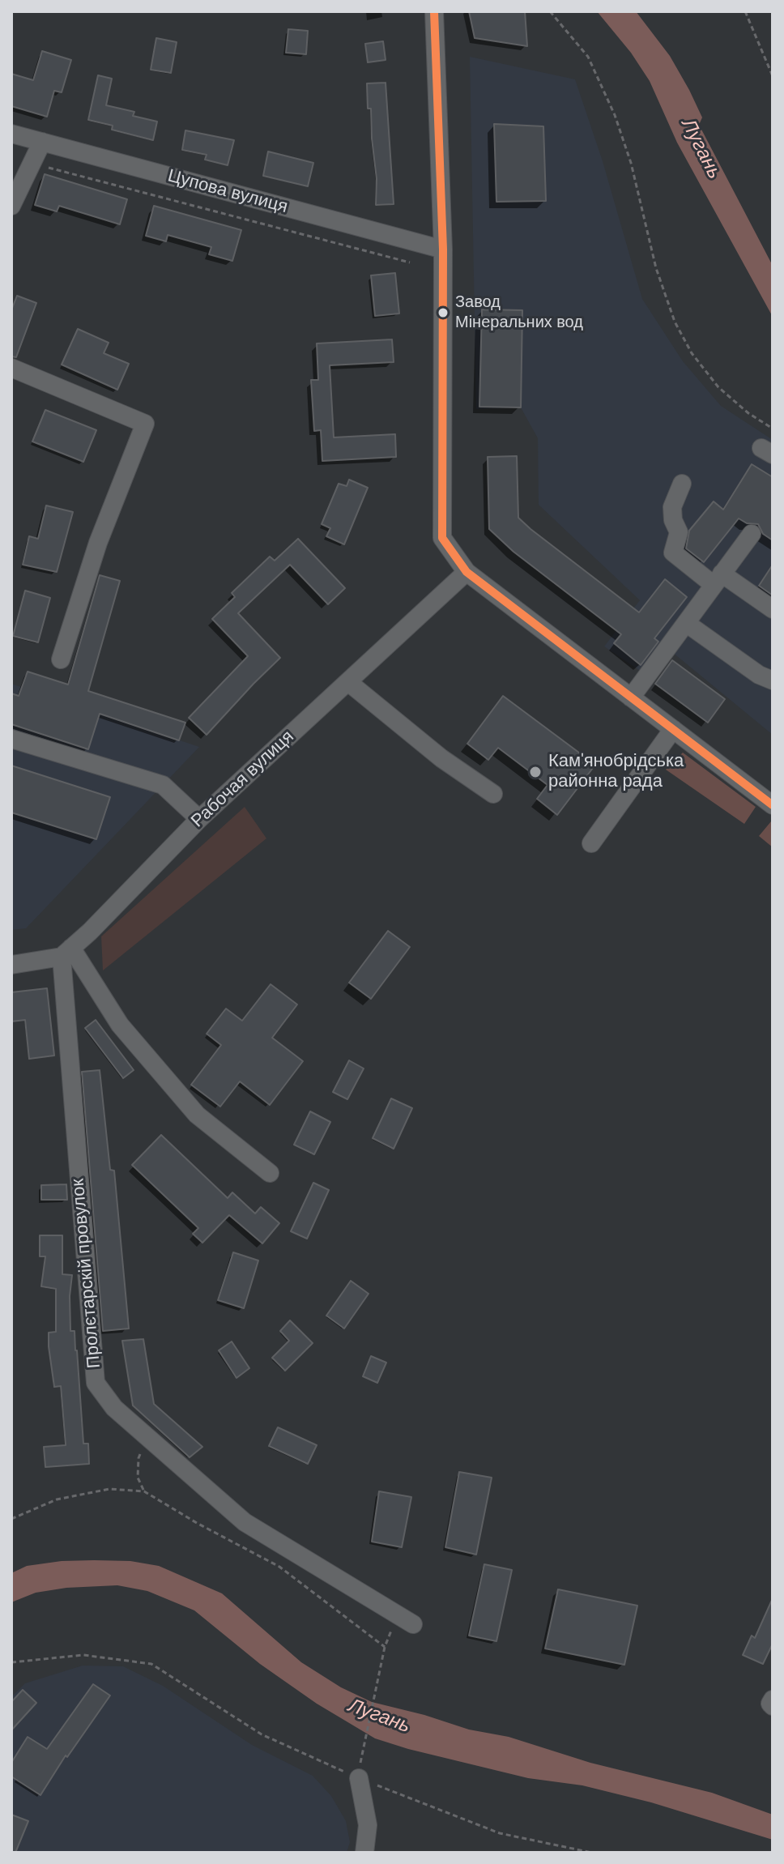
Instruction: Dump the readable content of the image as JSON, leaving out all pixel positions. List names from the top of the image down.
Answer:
{
  "streets": {
    "street": ["Цупова вулиця", "Рабочая вулиця", "Пролєтарскій провулок"]
  },
  "crossings": [
    ["Рабочая вулиця", "Пролєтарскій провулок"]
  ],
  "water": ["Лугань"],
  "places": ["Завод Мінеральних вод", "Кам'янобрідська районна рада"]
}
